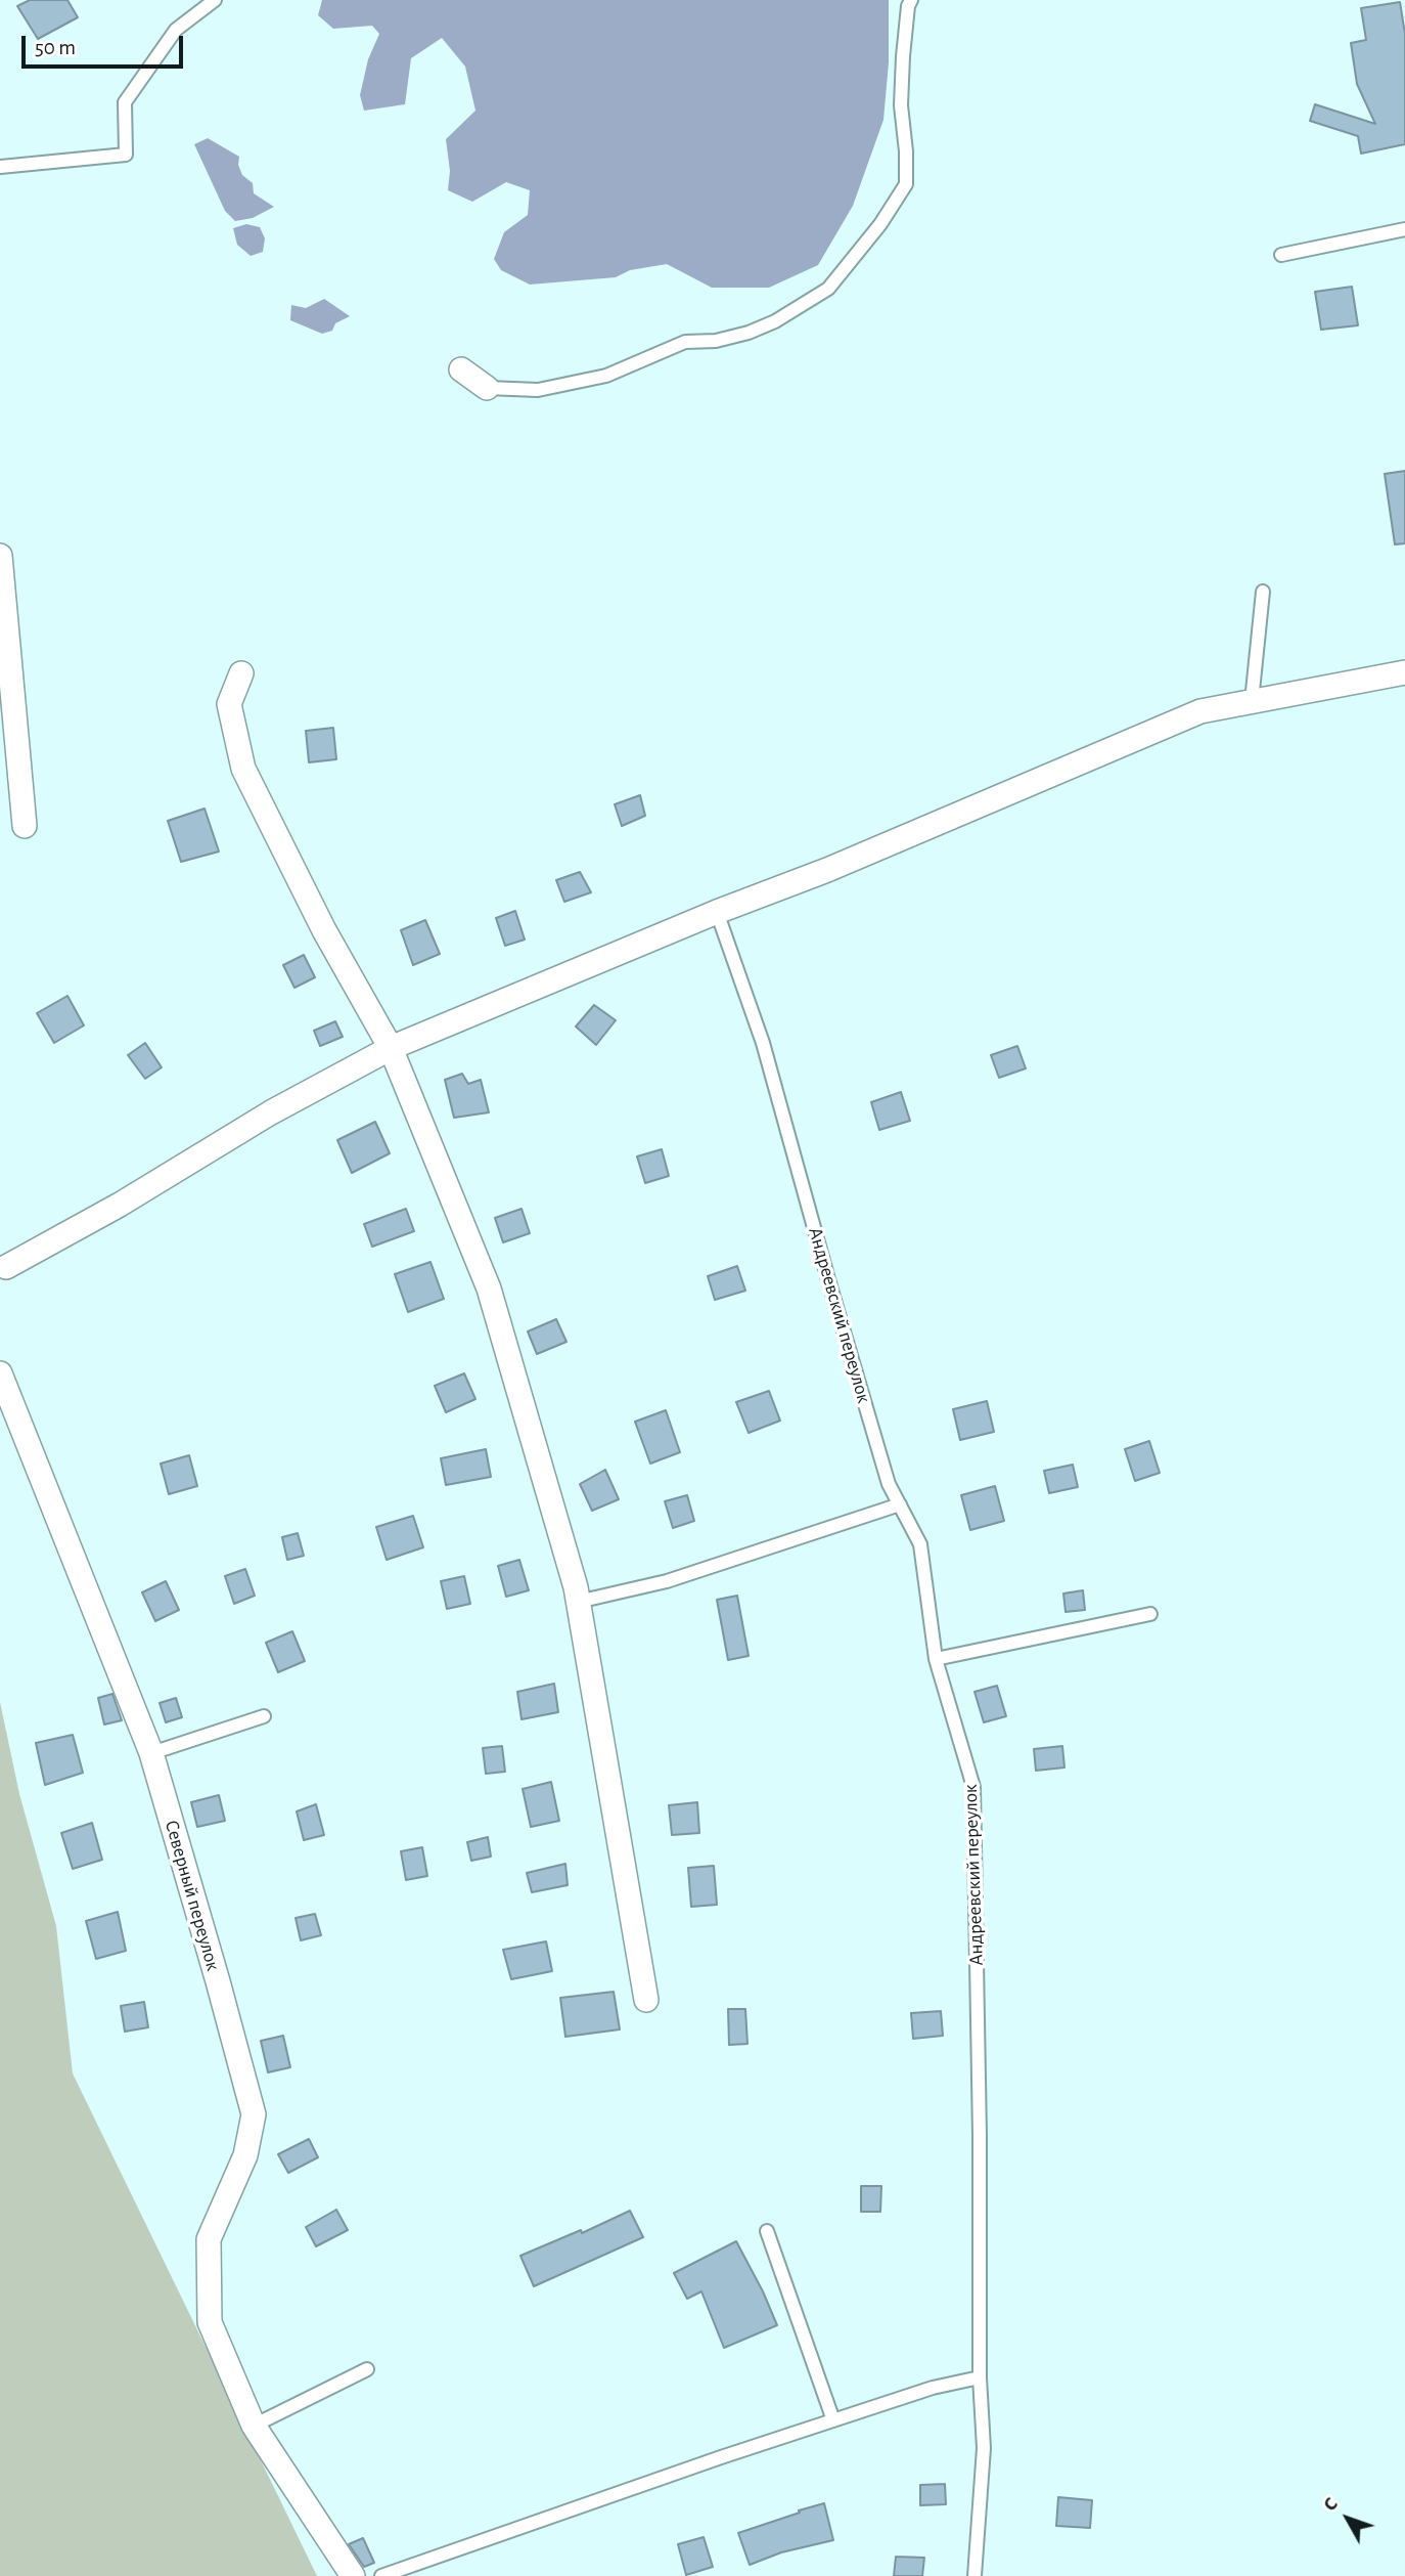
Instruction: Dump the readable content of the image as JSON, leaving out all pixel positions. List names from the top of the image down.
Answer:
{
  "streets": {
    "street": ["Северный переулок"],
    "lane": ["Андреевский переулок"]
  },
  "scale_bar": "50 m",
  "north": "top left"
}
